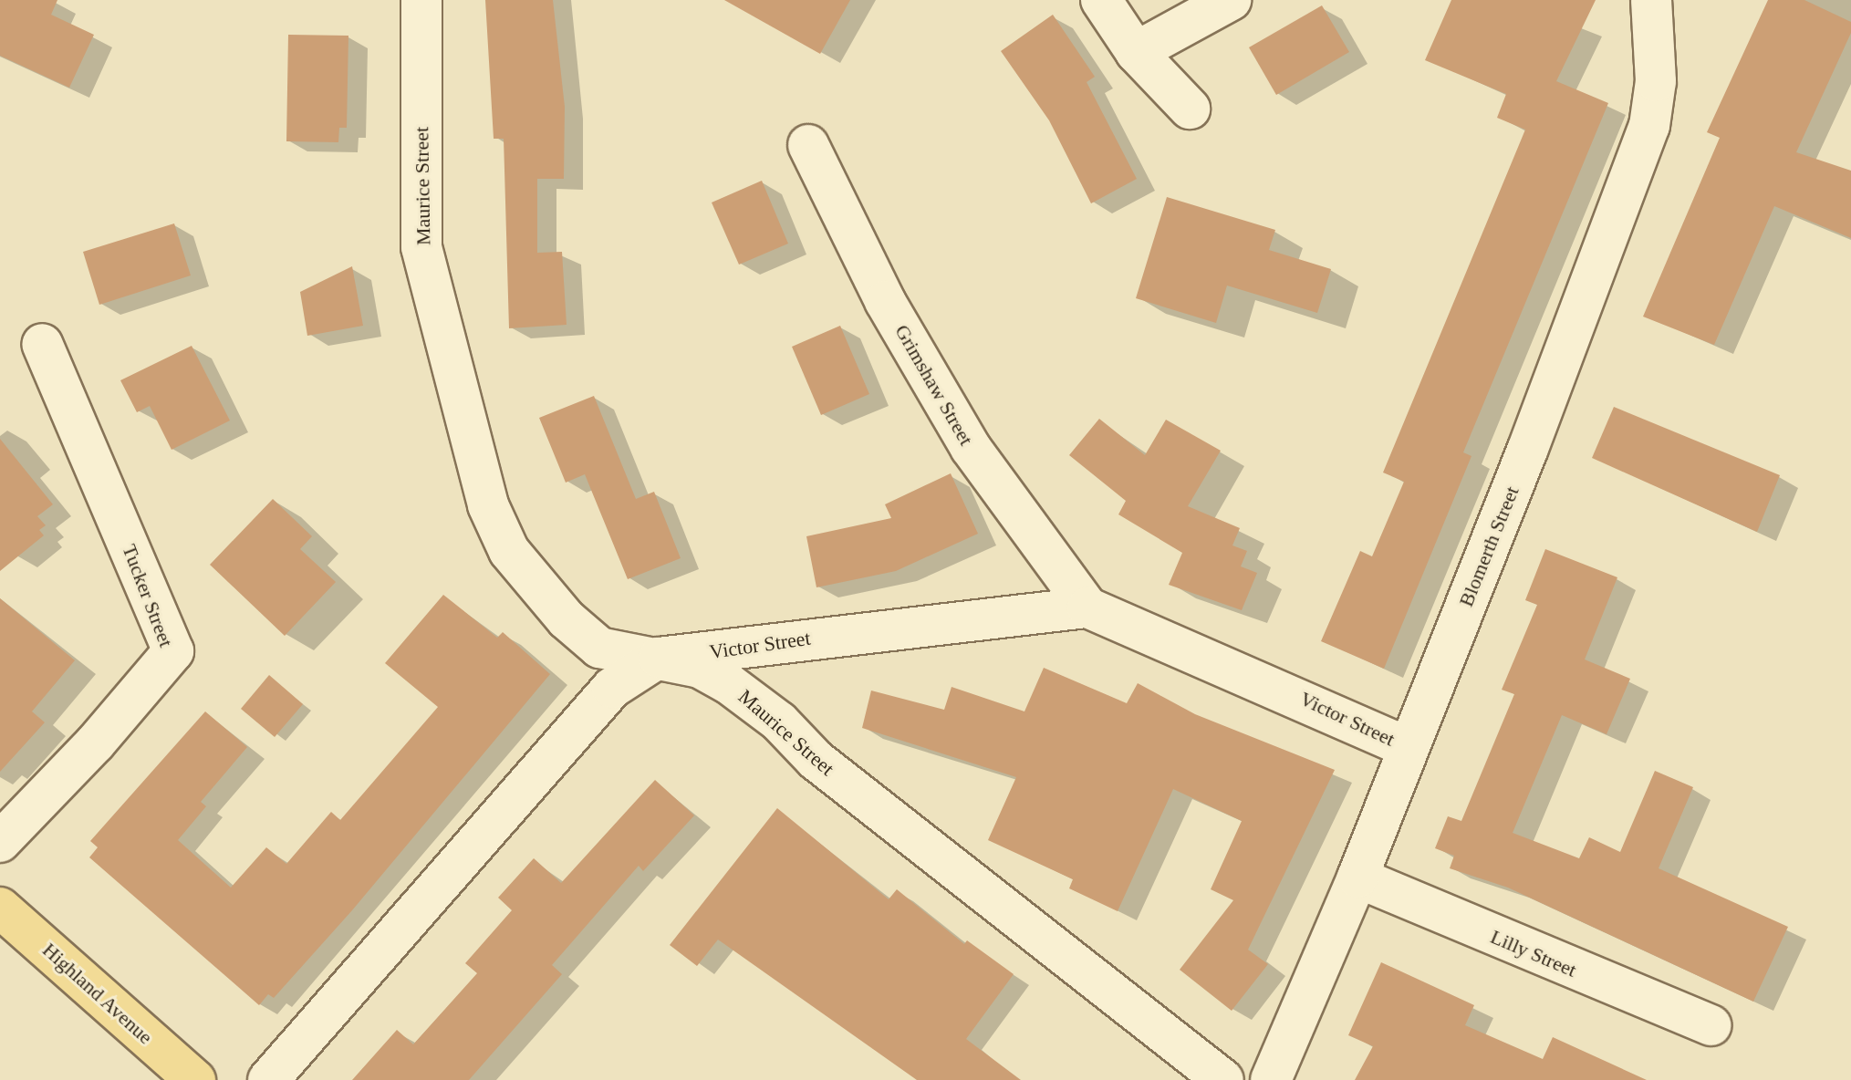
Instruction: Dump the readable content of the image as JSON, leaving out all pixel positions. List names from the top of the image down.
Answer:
{
  "streets": {
    "main road": ["Highland Avenue"],
    "street": [
      "Maurice Street",
      "Grimshaw Street",
      "Blomerth Street",
      "Tucker Street",
      "Victor Street",
      "Lilly Street"
    ]
  },
  "crossings": [
    ["Maurice Street", "Victor Street"],
    ["Grimshaw Street", "Victor Street"],
    ["Blomerth Street", "Victor Street"],
    ["Blomerth Street", "Lilly Street"]
  ]
}
